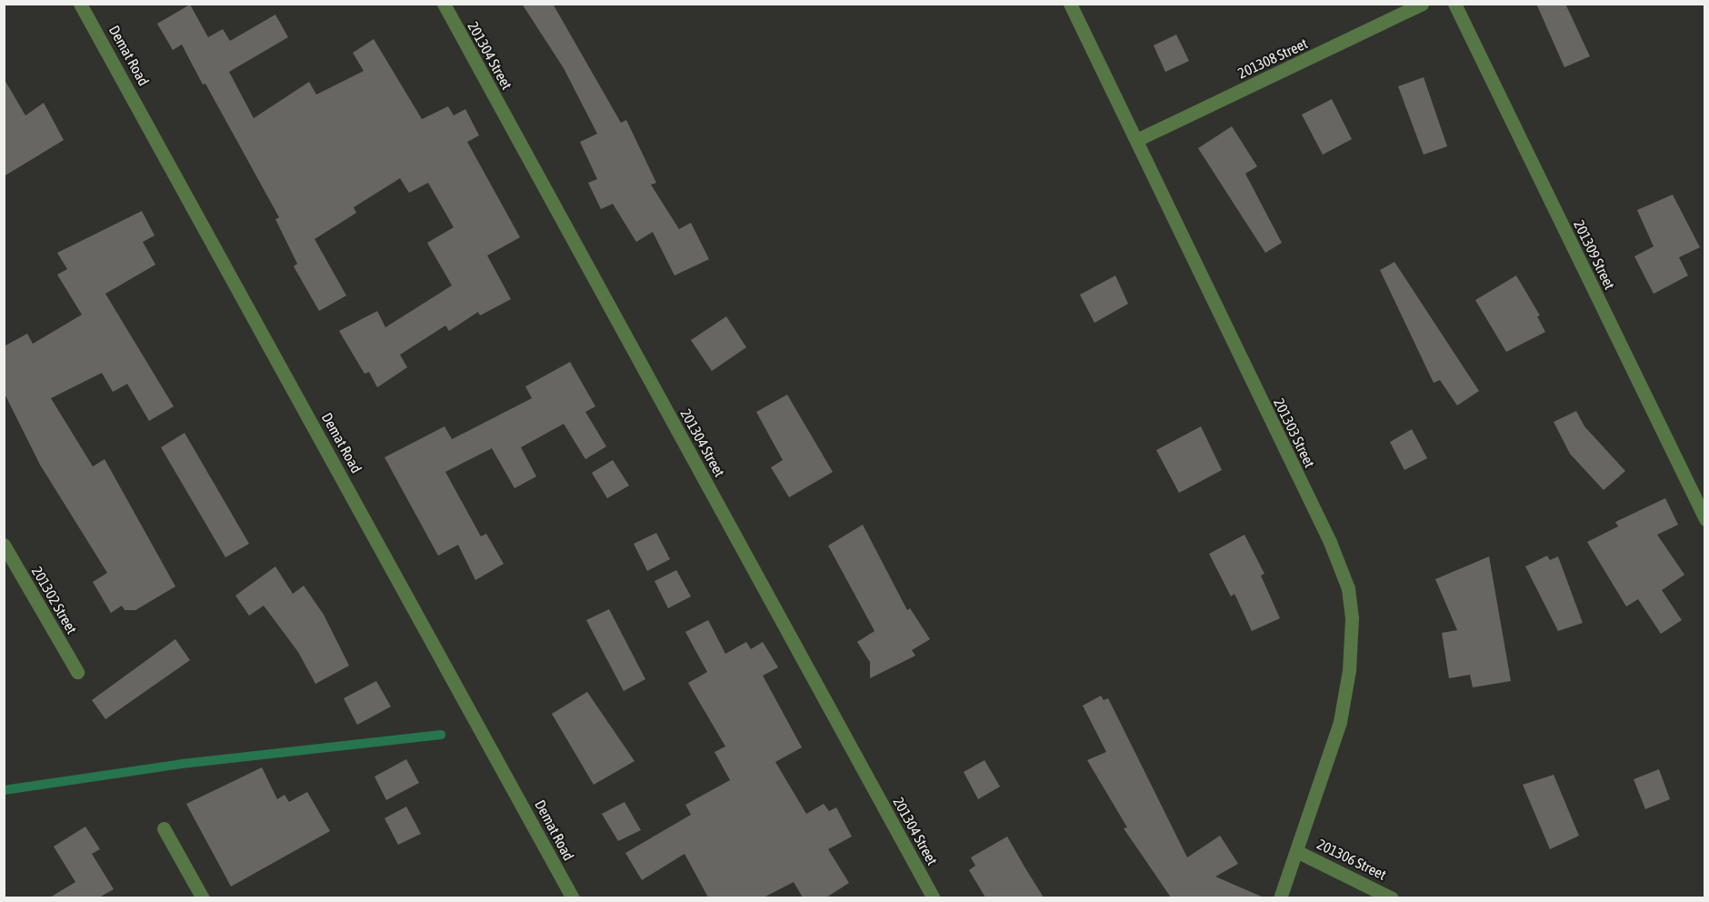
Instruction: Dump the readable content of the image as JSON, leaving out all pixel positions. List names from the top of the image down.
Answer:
{
  "streets": {
    "street": [
      "Demat Road",
      "201304 Street",
      "201308 Street",
      "201309 Street",
      "201303 Street",
      "201302 Street",
      "201306 Street"
    ]
  },
  "crossings": [
    ["201308 Street", "201303 Street"],
    ["201303 Street", "201306 Street"]
  ]
}
